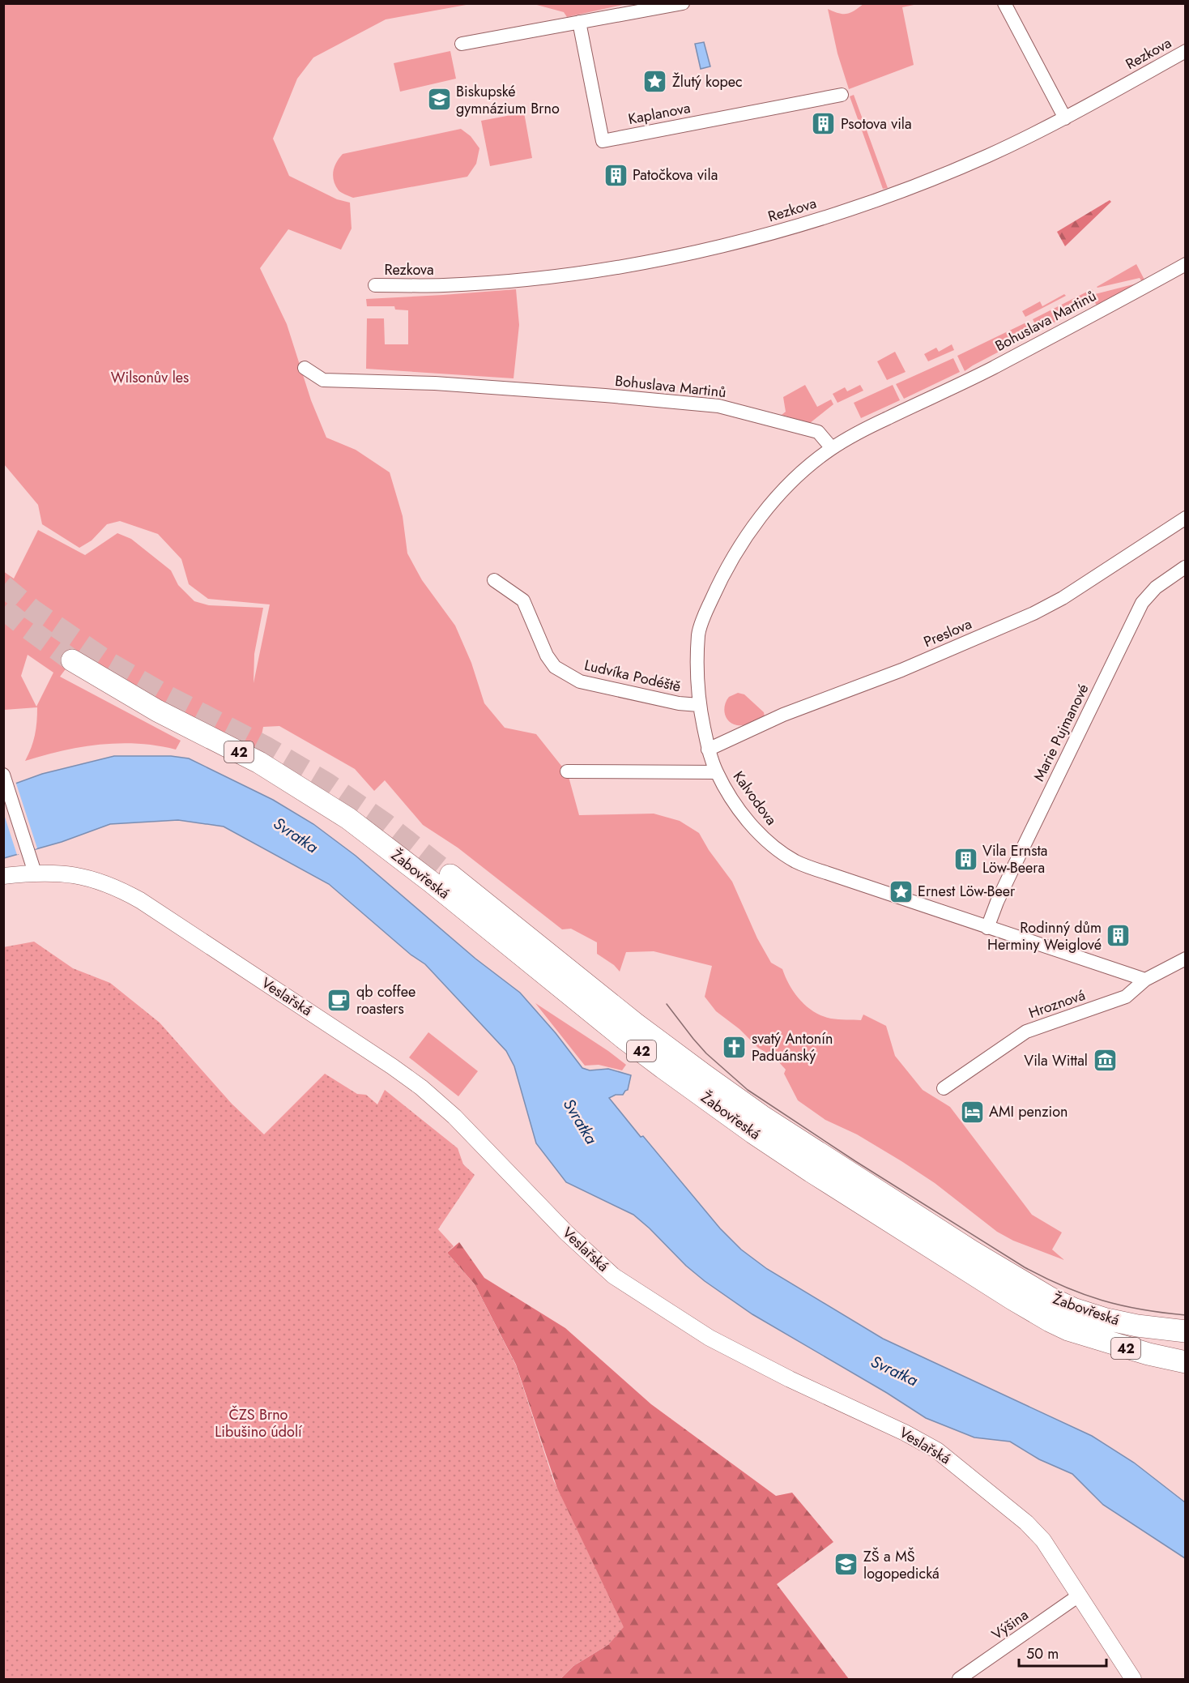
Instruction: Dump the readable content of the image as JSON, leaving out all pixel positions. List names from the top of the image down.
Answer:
{
  "streets": {
    "highway": ["42", "Žabovřeská"],
    "street": [
      "Rezkova",
      "Kaplanova",
      "Bohuslava Martinů",
      "Preslova",
      "Ludvíka Podéště",
      "Marie Pujmanové",
      "Kalvodova",
      "Veslařská",
      "Hroznová",
      "Výšina"
    ]
  },
  "crossings": [
    ["Bohuslava Martinů", "Kalvodova"],
    ["Preslova", "Kalvodova"],
    ["Ludvíka Podéště", "Kalvodova"],
    ["Marie Pujmanové", "Kalvodova"],
    ["42", "Žabovřeská"],
    ["Kalvodova", "Hroznová"],
    ["Veslařská", "Výšina"]
  ],
  "water": ["Svratka"],
  "parks": ["Wilsonův les", "ČZS Brno Libušino údolí"],
  "places": {
    "place": ["Žlutý kopec", "Ernest Löw-Beer"],
    "school or university": ["Biskupské gymnázium Brno", "ZŠ a MŠ logopedická"],
    "building": [
      "Psotova vila",
      "Patočkova vila",
      "Vila Ernsta Löw-Beera",
      "Rodinný dům Herminy Weiglové"
    ],
    "cafe": ["qb coffee roasters"],
    "church": ["svatý Antonín Paduánský"],
    "museum": ["Vila Wittal"],
    "hotel": ["AMI penzion"]
  },
  "scale_bar": "50 m"
}
